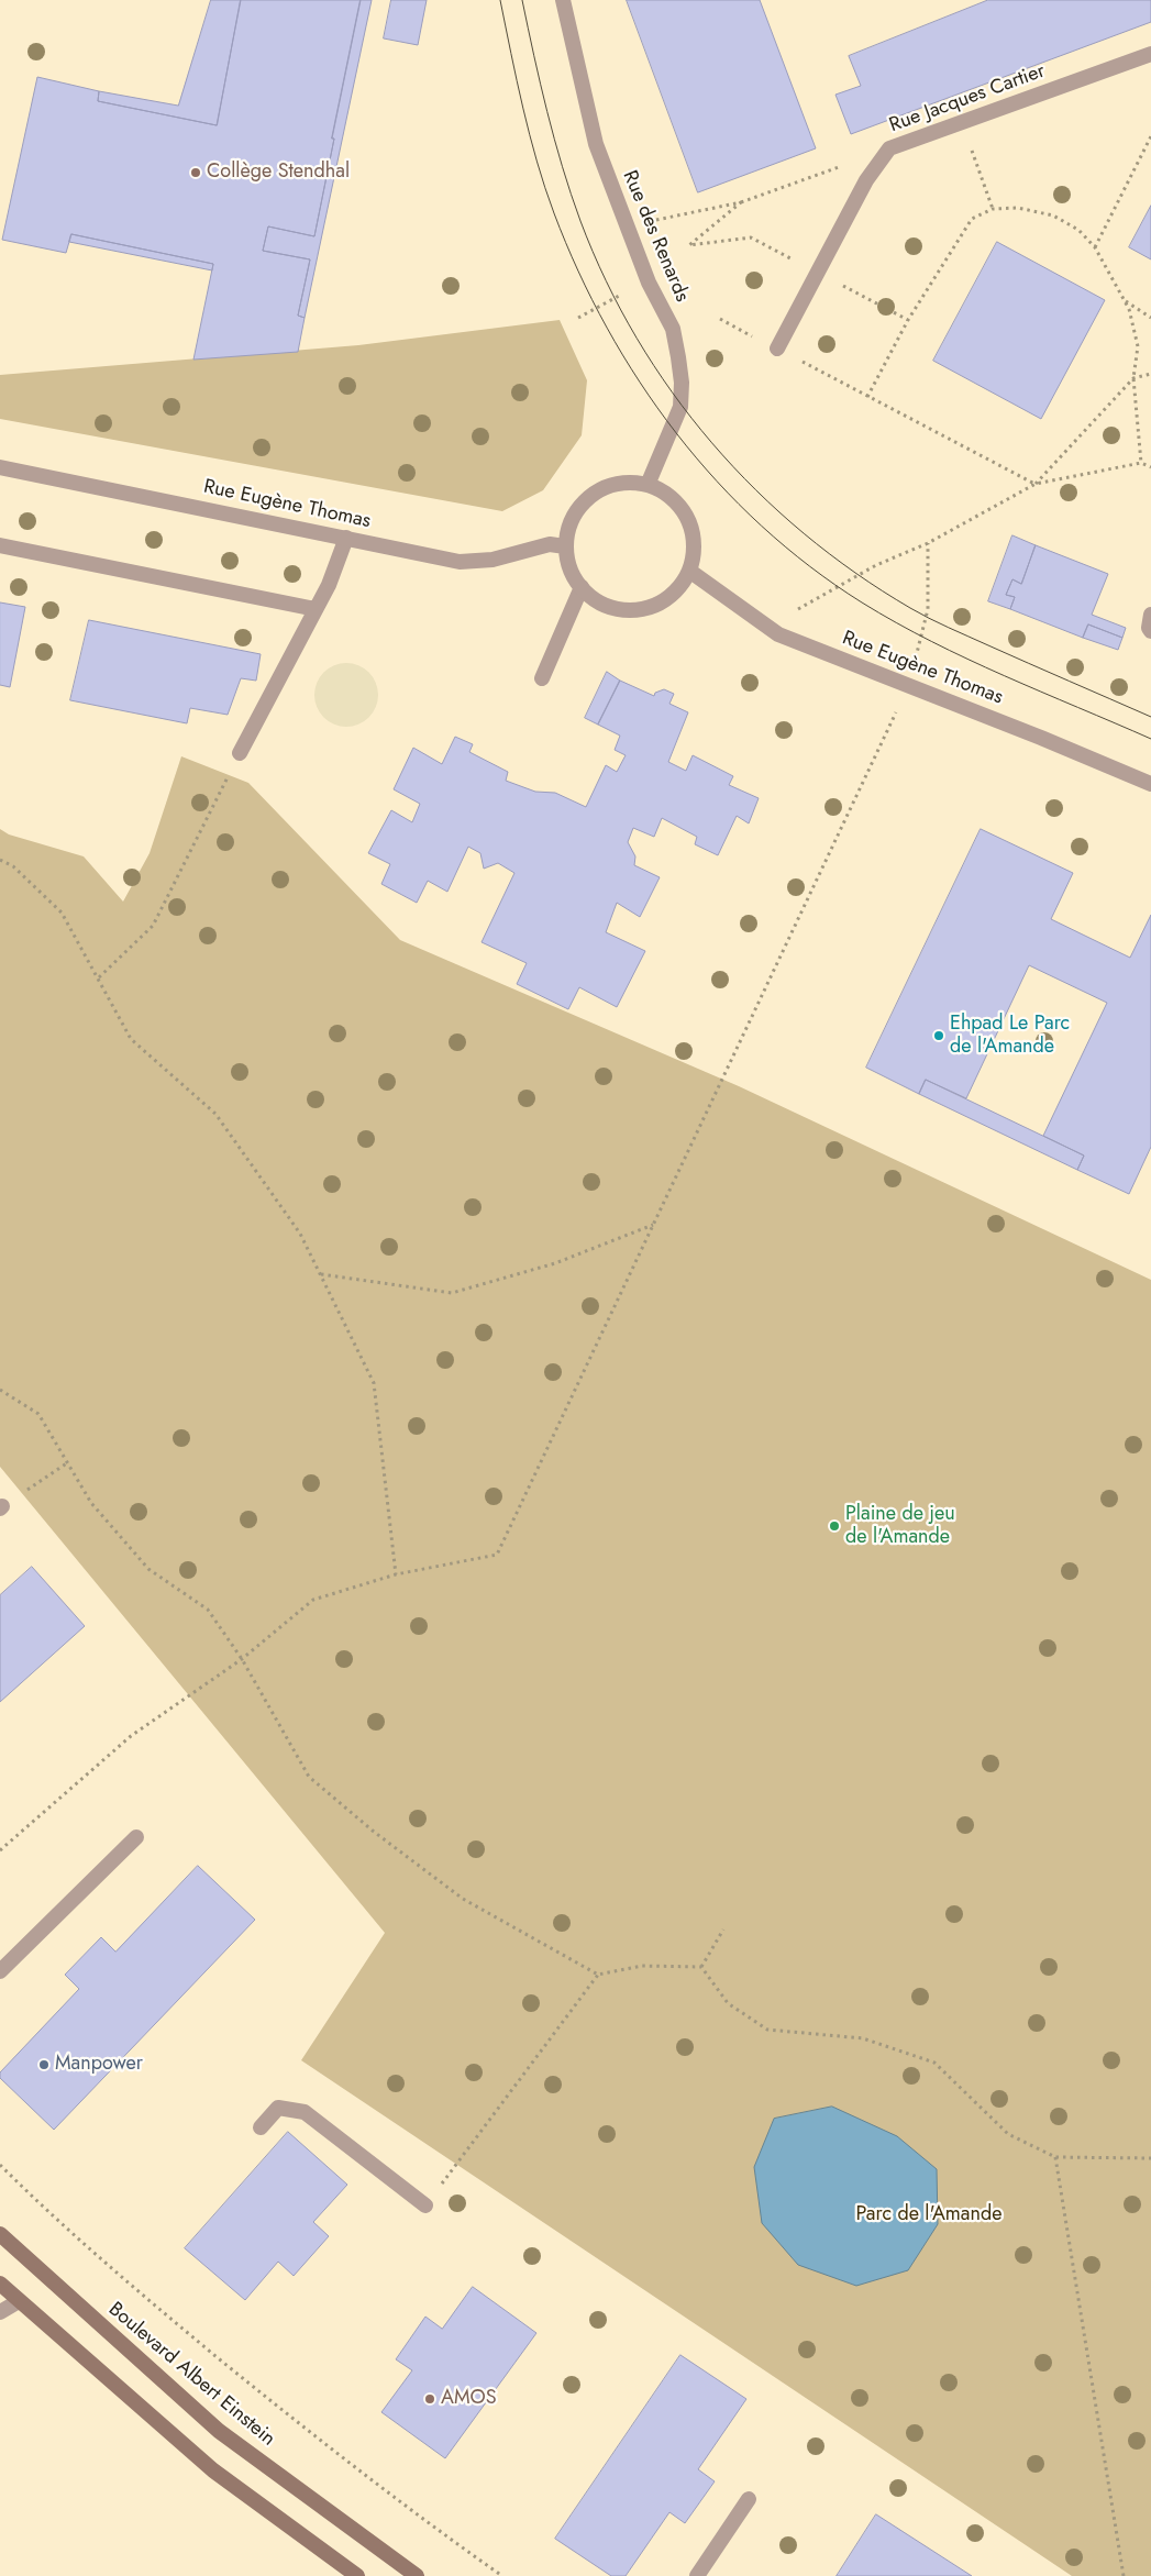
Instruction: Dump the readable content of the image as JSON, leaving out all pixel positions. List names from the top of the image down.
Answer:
{
  "streets": {
    "main road": ["Boulevard Albert Einstein"],
    "street": ["Rue Jacques Cartier", "Rue des Renards", "Rue Eugène Thomas"]
  },
  "crossings": [
    ["Rue des Renards", "Rue Eugène Thomas"]
  ],
  "parks": ["Parc de l'Amande"],
  "places": [
    "Collège Stendhal",
    "Ehpad Le Parc de l'Amande",
    "Plaine de jeu de l'Amande",
    "Manpower",
    "AMOS"
  ]
}
